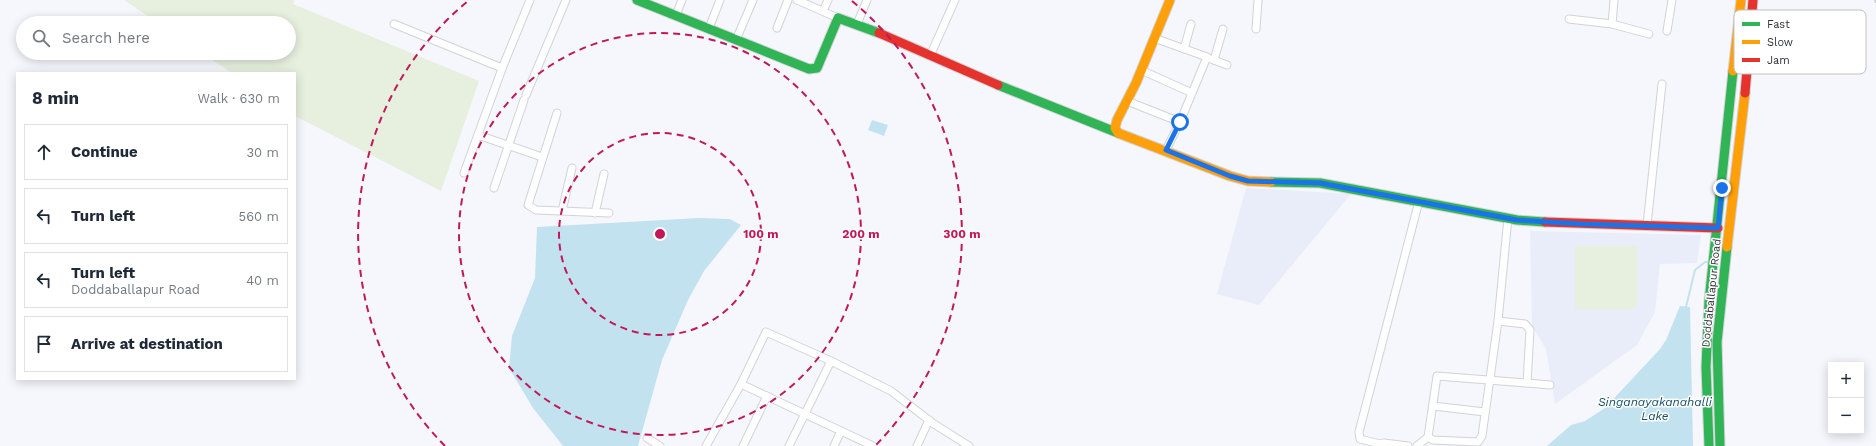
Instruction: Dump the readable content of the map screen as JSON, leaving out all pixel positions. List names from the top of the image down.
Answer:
{
  "streets": {
    "street": ["Doddaballapur Road"]
  },
  "water": ["Singanayakanahalli Lake"],
  "legend": ["Fast", "Slow", "Jam"],
  "page": {
    "search": "Search here",
    "heading": ["8 min", "Walk · 630 m"],
    "list": [
      ["Continue", "30 m"],
      ["Turn left", "560 m"],
      ["Turn left", "Doddaballapur Road", "40 m"],
      "Arrive at destination"
    ],
    "map_buttons": ["+", "−"]
  },
  "rings": ["100 m", "200 m", "300 m"]
}
